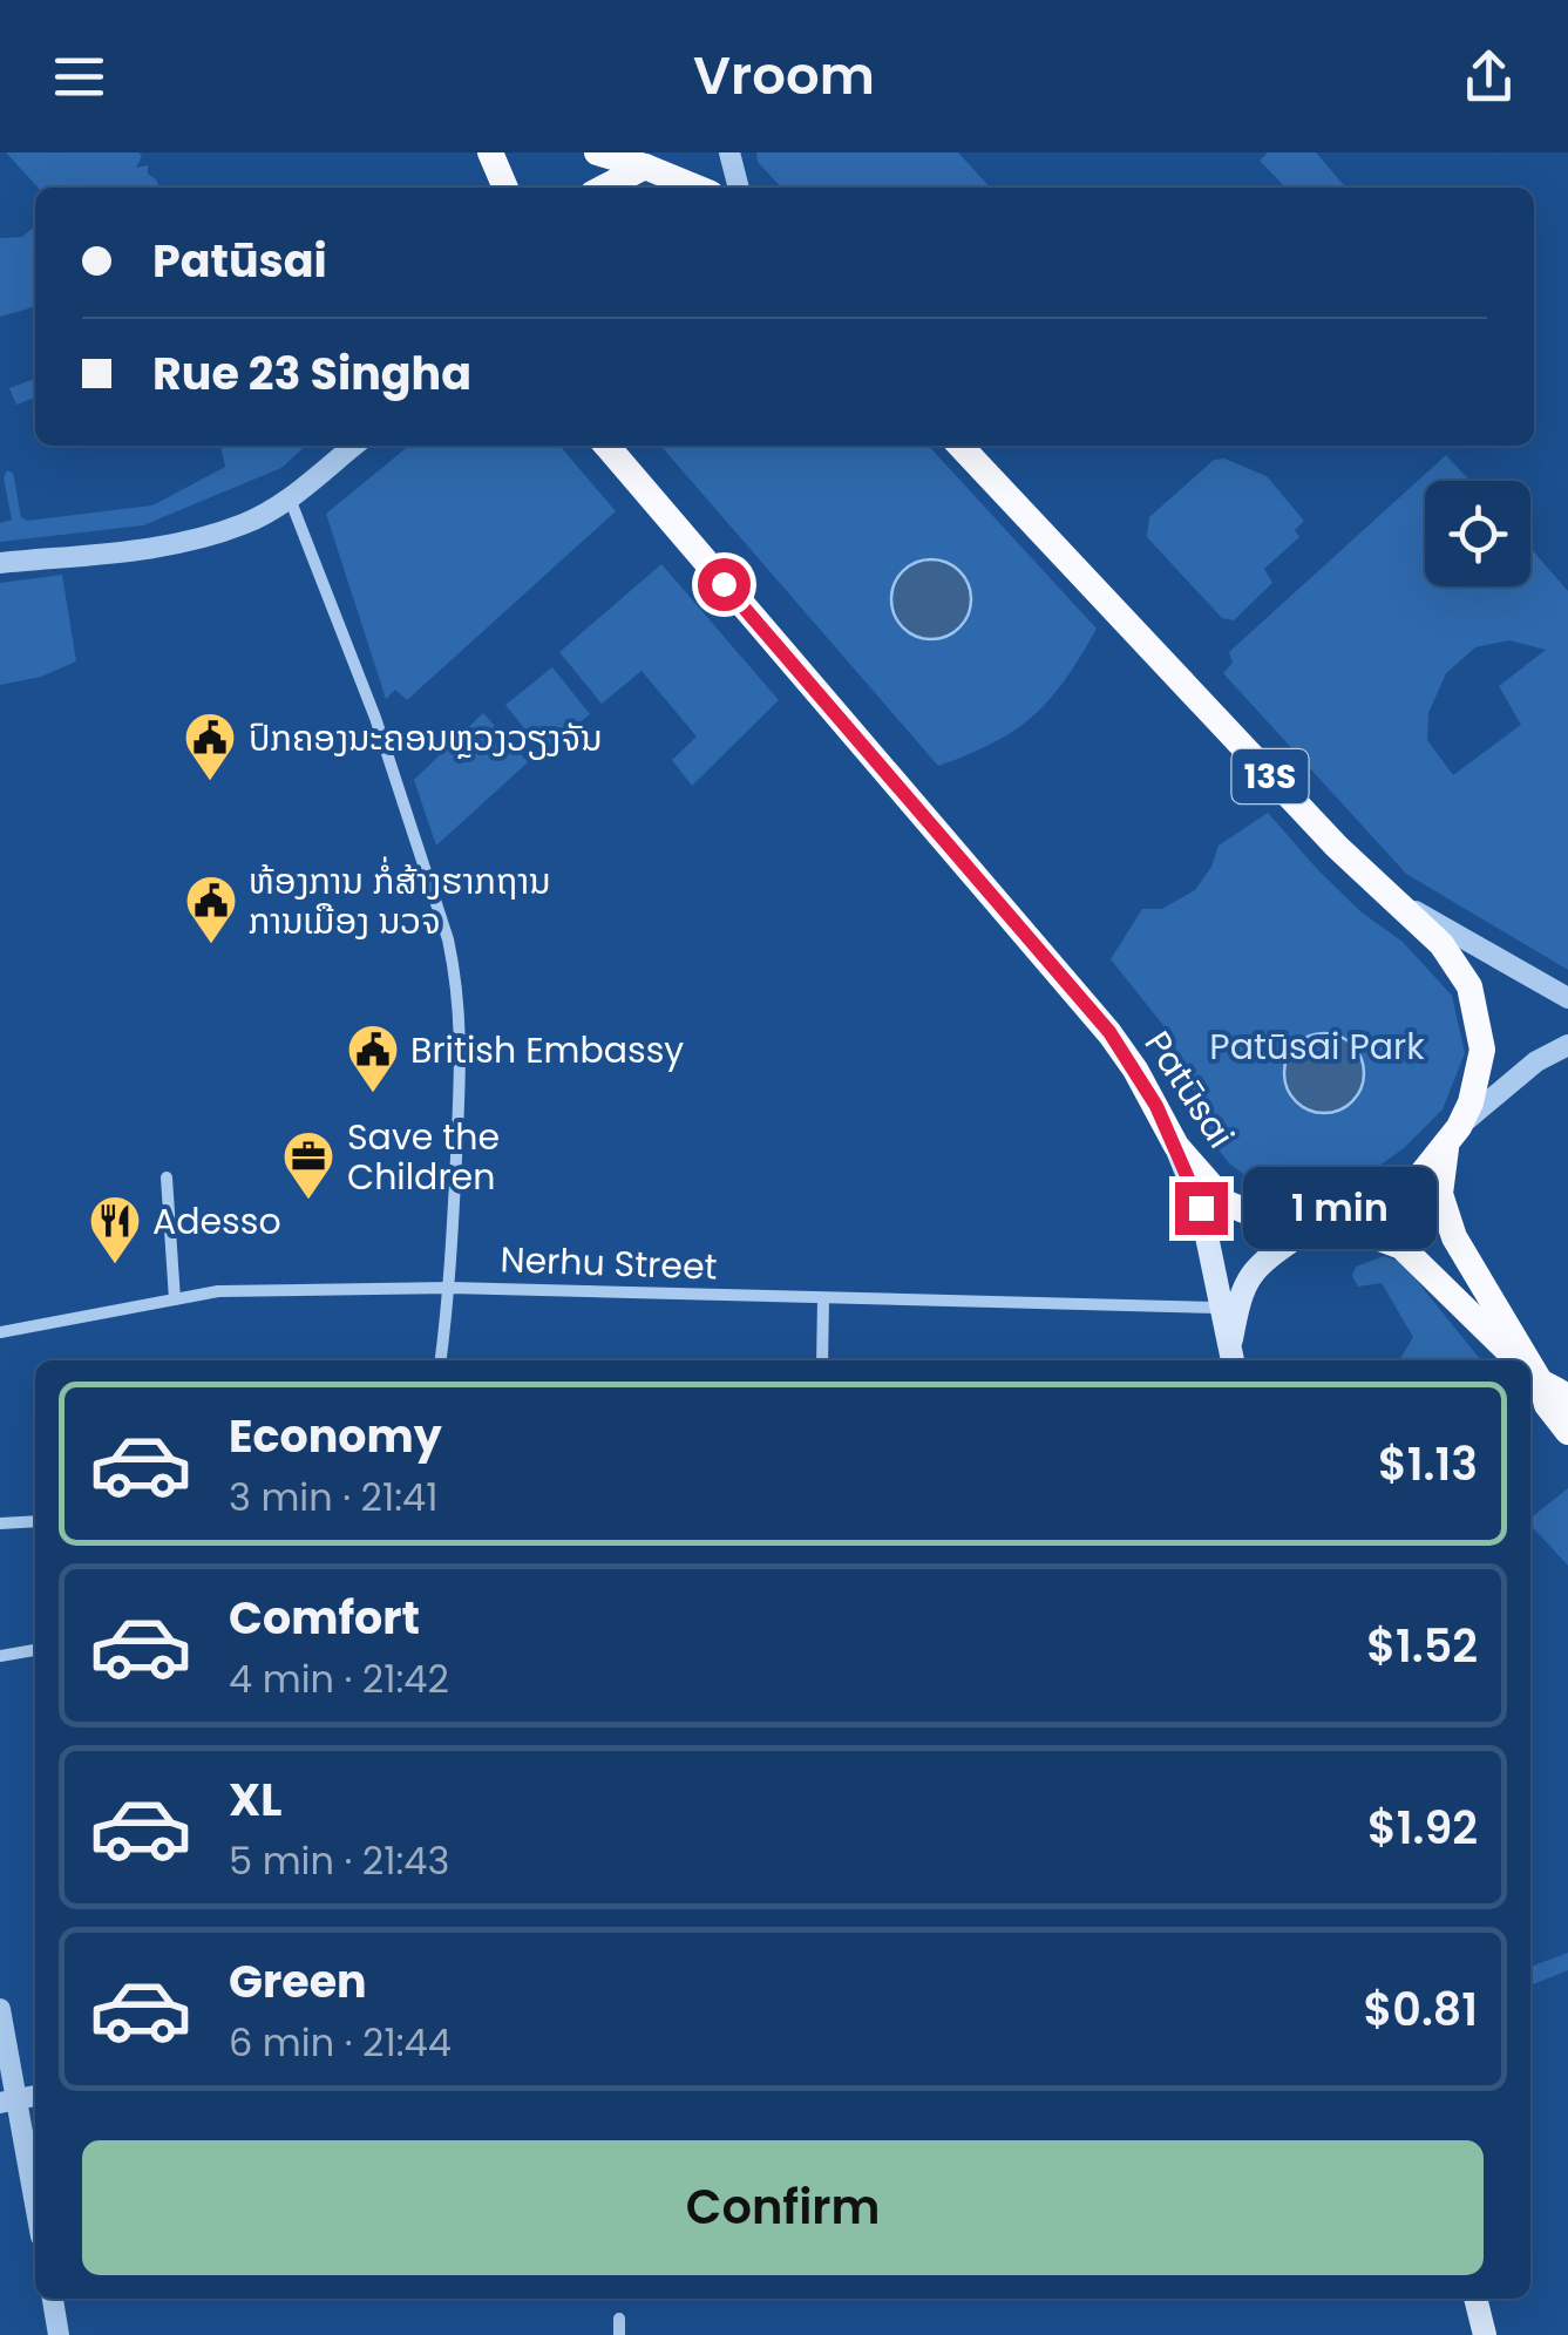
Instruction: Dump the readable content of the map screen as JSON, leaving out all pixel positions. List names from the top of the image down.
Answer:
{
  "streets": {
    "highway": ["13S", "Patūsai"],
    "street": ["Nerhu Street"]
  },
  "crossings": [
    ["13S", "Patūsai"]
  ],
  "parks": ["Patūsai Park"],
  "places": {
    "public building": ["ປົກຄອງນະຄອນຫຼວງວຽງຈັນ", "ຫ້ອງການ ກໍ່ສ້າງຮາກຖານ ການເມືອງ ນວຈ", "British Embassy"],
    "office": ["Save the Children"],
    "restaurant": ["Adesso"]
  },
  "page": {
    "header": "Vroom",
    "banner": ["Patūsai", "Rue 23 Singha"],
    "bubble": "1 min",
    "list": [
      {
        "name": "Economy",
        "note": "3 min · 21:41",
        "value": "$1.13"
      },
      {
        "name": "Comfort",
        "note": "4 min · 21:42",
        "value": "$1.52"
      },
      {
        "name": "XL",
        "note": "5 min · 21:43",
        "value": "$1.92"
      },
      {
        "name": "Green",
        "note": "6 min · 21:44",
        "value": "$0.81"
      }
    ],
    "buttons": "Confirm"
  }
}
